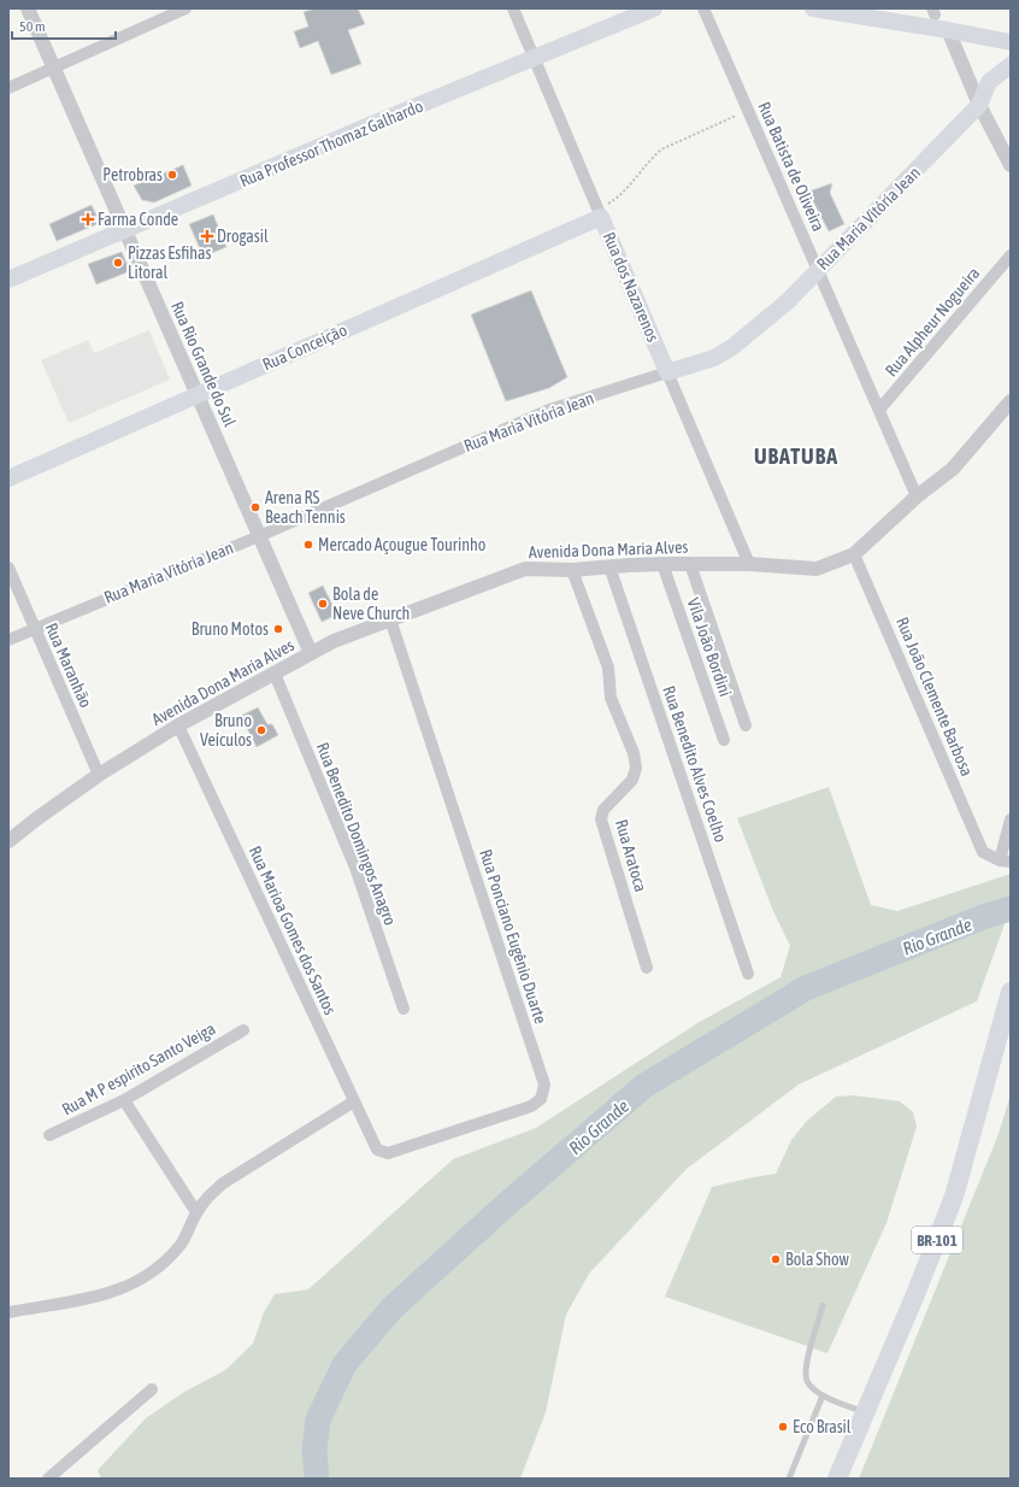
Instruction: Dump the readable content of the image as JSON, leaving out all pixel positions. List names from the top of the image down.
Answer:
{
  "streets": {
    "highway": ["BR-101"],
    "main road": [
      "Rua Professor Thomaz Galhardo",
      "Rua Maria Vitória Jean",
      "Rua dos Nazarenos",
      "Rua Conceição"
    ],
    "street": [
      "Rua Batista de Oliveira",
      "Rua Alpheur Nogueira",
      "Rua Rio Grande do Sul",
      "Avenida Dona Maria Alves",
      "Vila João Bordini",
      "Rua Maranhão",
      "Rua João Clemente Barbosa",
      "Rua Benedito Alves Coelho",
      "Rua Benedito Domingos Anagro",
      "Rua Aratoca",
      "Rua Marioa Gomes dos Santos",
      "Rua Ponciano Eugênio Duarte",
      "Rua M P espirito Santo Veiga"
    ]
  },
  "crossings": [
    ["Rua Professor Thomaz Galhardo", "Rua dos Nazarenos"],
    ["Rua Professor Thomaz Galhardo", "Rua Rio Grande do Sul"],
    ["Rua Batista de Oliveira", "Rua Maria Vitória Jean"],
    ["Rua Batista de Oliveira", "Rua Alpheur Nogueira"],
    ["Rua Batista de Oliveira", "Avenida Dona Maria Alves"],
    ["Rua Maria Vitória Jean", "Rua dos Nazarenos"],
    ["Rua Maria Vitória Jean", "Rua Rio Grande do Sul"],
    ["Rua Maria Vitória Jean", "Rua Maranhão"],
    ["Rua dos Nazarenos", "Rua Conceição"],
    ["Rua dos Nazarenos", "Avenida Dona Maria Alves"],
    ["Rua Conceição", "Rua Rio Grande do Sul"],
    ["Rua Rio Grande do Sul", "Avenida Dona Maria Alves"],
    ["Avenida Dona Maria Alves", "Vila João Bordini"],
    ["Avenida Dona Maria Alves", "Rua Maranhão"],
    ["Avenida Dona Maria Alves", "Rua João Clemente Barbosa"],
    ["Avenida Dona Maria Alves", "Rua Benedito Alves Coelho"],
    ["Avenida Dona Maria Alves", "Rua Benedito Domingos Anagro"],
    ["Avenida Dona Maria Alves", "Rua Aratoca"],
    ["Avenida Dona Maria Alves", "Rua Marioa Gomes dos Santos"],
    ["Avenida Dona Maria Alves", "Rua Ponciano Eugênio Duarte"],
    ["Rua Marioa Gomes dos Santos", "Rua Ponciano Eugênio Duarte"]
  ],
  "districts": ["UBATUBA"],
  "water": ["Rio Grande"],
  "places": {
    "other": [
      "Petrobras",
      "Pizzas Esfihas Litoral",
      "Arena RS Beach Tennis",
      "Mercado Açougue Tourinho",
      "Bola de Neve Church",
      "Bruno Motos",
      "Bruno Veículos",
      "Bola Show",
      "Eco Brasil"
    ],
    "health": ["Farma Conde", "Drogasil"]
  },
  "scale_bar": "50 m"
}
